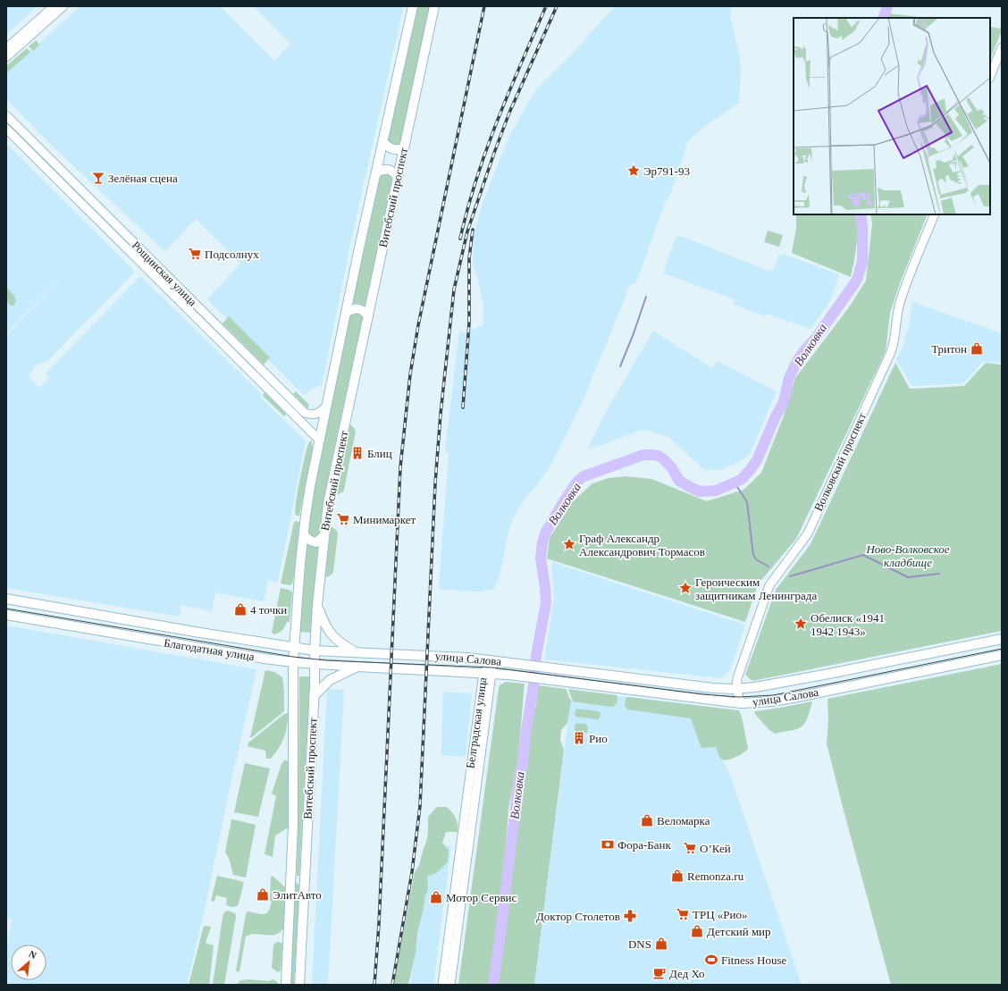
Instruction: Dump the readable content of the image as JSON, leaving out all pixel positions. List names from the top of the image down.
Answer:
{
  "streets": {
    "main road": ["Витебский проспект", "Благодатная улица", "улица Салова"],
    "street": ["Рощинская улица", "Волковский проспект", "Белградская улица"]
  },
  "crossings": [
    ["Витебский проспект", "Рощинская улица"],
    ["Витебский проспект", "Благодатная улица"],
    ["Волковский проспект", "улица Салова"],
    ["Благодатная улица", "улица Салова"],
    ["улица Салова", "Белградская улица"]
  ],
  "water": ["Волковка"],
  "parks": ["Ново-Волковское кладбище"],
  "places": {
    "place": [
      "Эр791-93",
      "Граф Александр Александрович Тормасов",
      "Героическим защитникам Ленинграда",
      "Обелиск «1941 1942 1943»"
    ],
    "bar": ["Зелёная сцена"],
    "supermarket": [
      "Подсолнух",
      "Минимаркет",
      "О’Кей",
      "ТРЦ «Рио»"
    ],
    "shop": [
      "Тритон",
      "4 точки",
      "Веломарка",
      "Remonza.ru",
      "ЭлитАвто",
      "Мотор Сервис",
      "Детский мир",
      "DNS"
    ],
    "building": ["Блиц", "Рио"],
    "bank": ["Фора-Банк"],
    "pharmacy": ["Доктор Столетов"],
    "sports": ["Fitness House"],
    "cafe": ["Дед Хо"]
  },
  "north": "top right"
}
